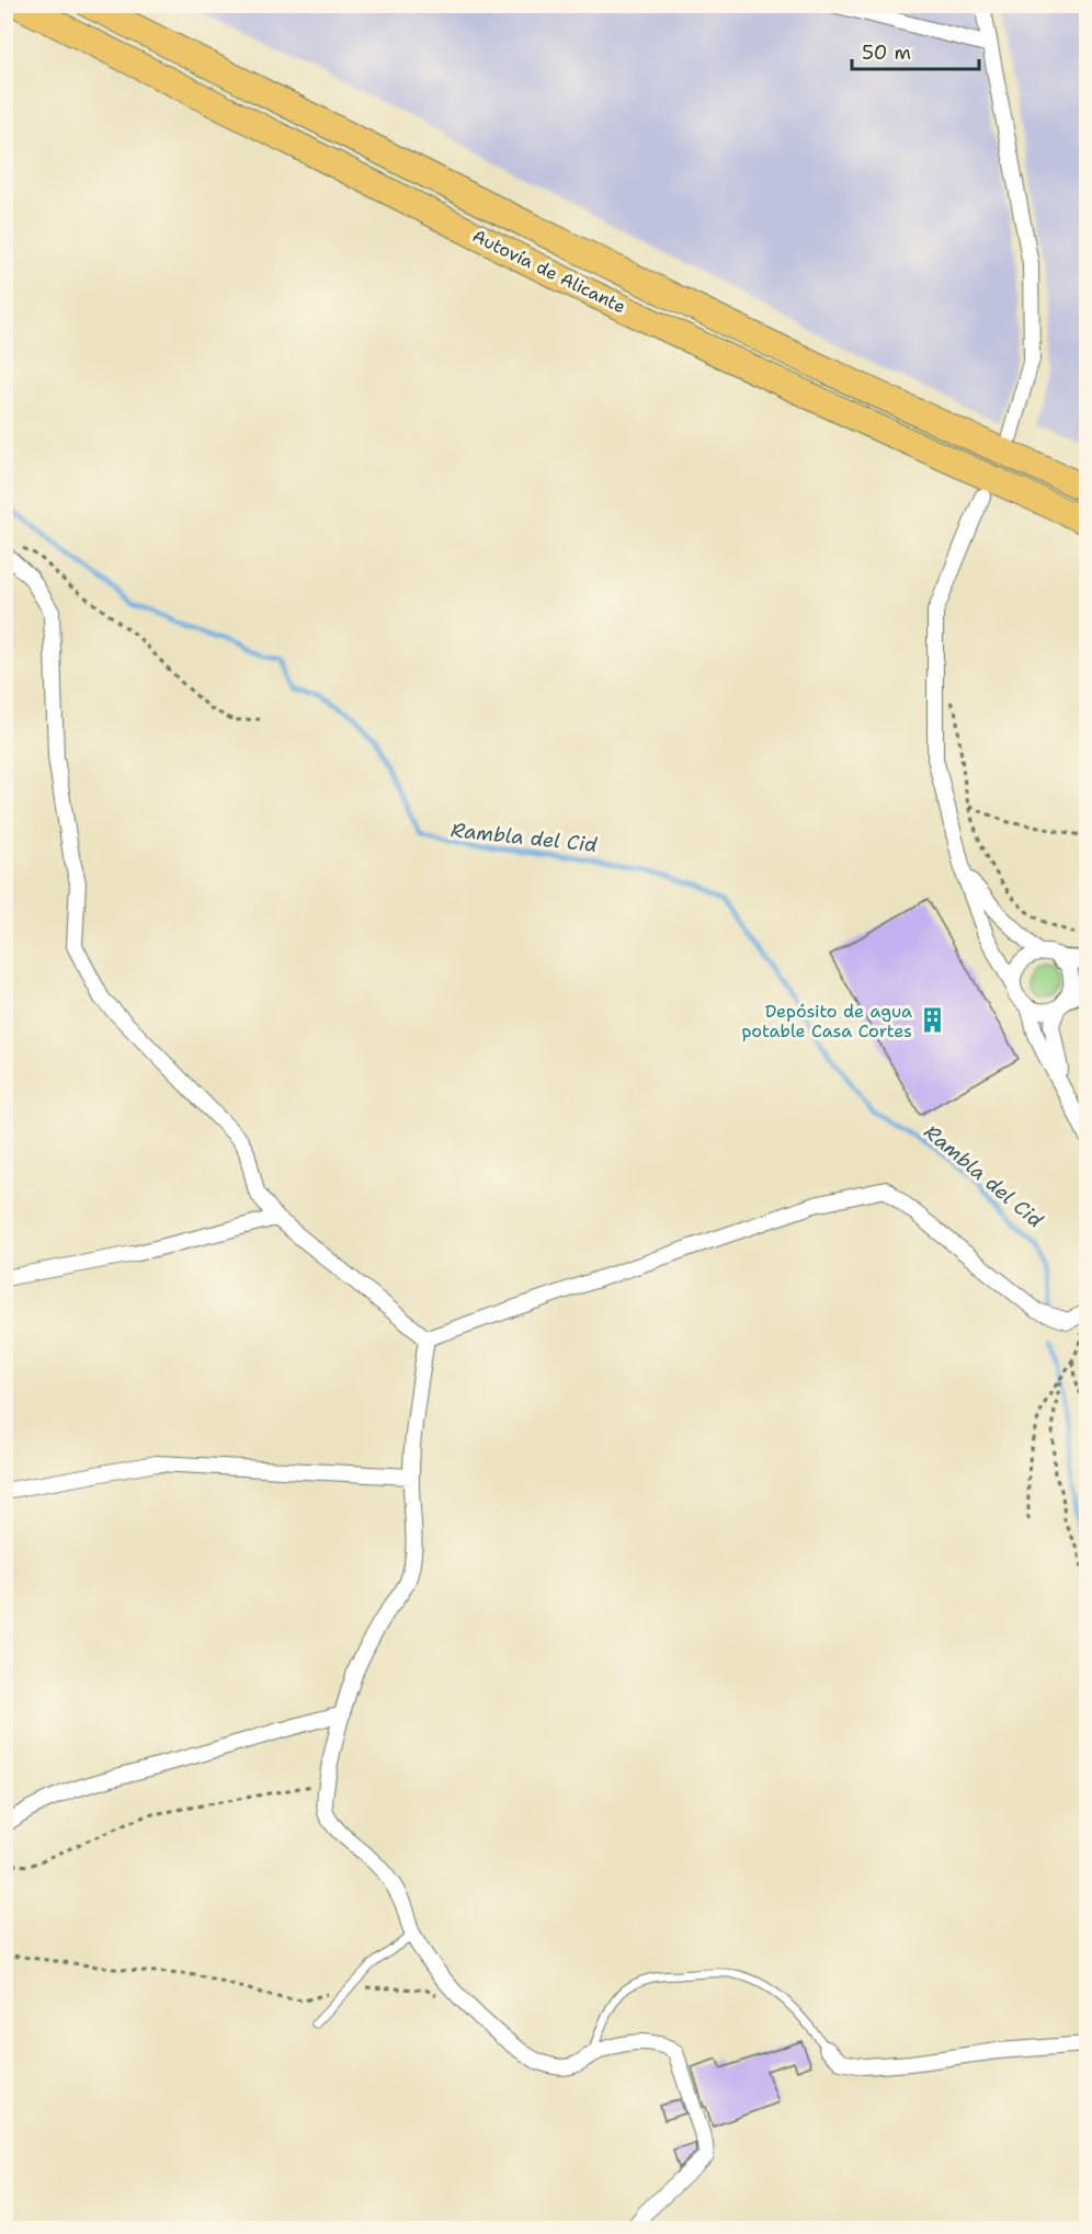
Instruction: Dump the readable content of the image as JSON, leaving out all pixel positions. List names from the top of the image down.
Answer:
{
  "streets": {
    "highway": ["Autovía de Alicante"]
  },
  "water": ["Rambla del Cid"],
  "places": {
    "building": ["Depósito de agua potable Casa Cortes"]
  },
  "scale_bar": "50 m"
}
